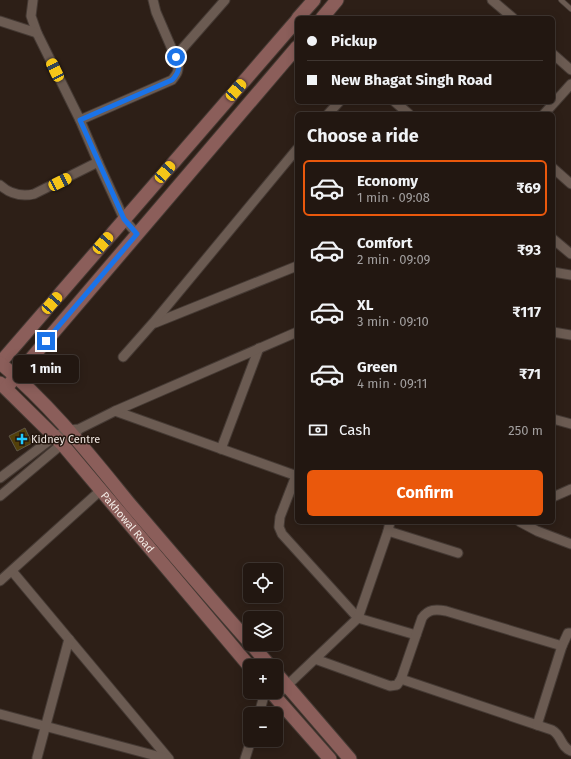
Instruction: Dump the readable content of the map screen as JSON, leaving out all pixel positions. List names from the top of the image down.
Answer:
{
  "streets": {
    "street": ["Pakhowal Road"]
  },
  "places": {
    "health": ["Kidney Centre"]
  },
  "page": {
    "banner": ["Pickup", "New Bhagat Singh Road"],
    "heading": "Choose a ride",
    "list": [
      {
        "name": "Economy",
        "note": "1 min · 09:08",
        "value": "₹69"
      },
      {
        "name": "Comfort",
        "note": "2 min · 09:09",
        "value": "₹93"
      },
      {
        "name": "XL",
        "note": "3 min · 09:10",
        "value": "₹117"
      },
      {
        "name": "Green",
        "note": "4 min · 09:11",
        "value": "₹71"
      }
    ],
    "bubble": "1 min",
    "pay": ["Cash", "250 m"],
    "buttons": "Confirm",
    "map_buttons": ["+", "−"]
  }
}
